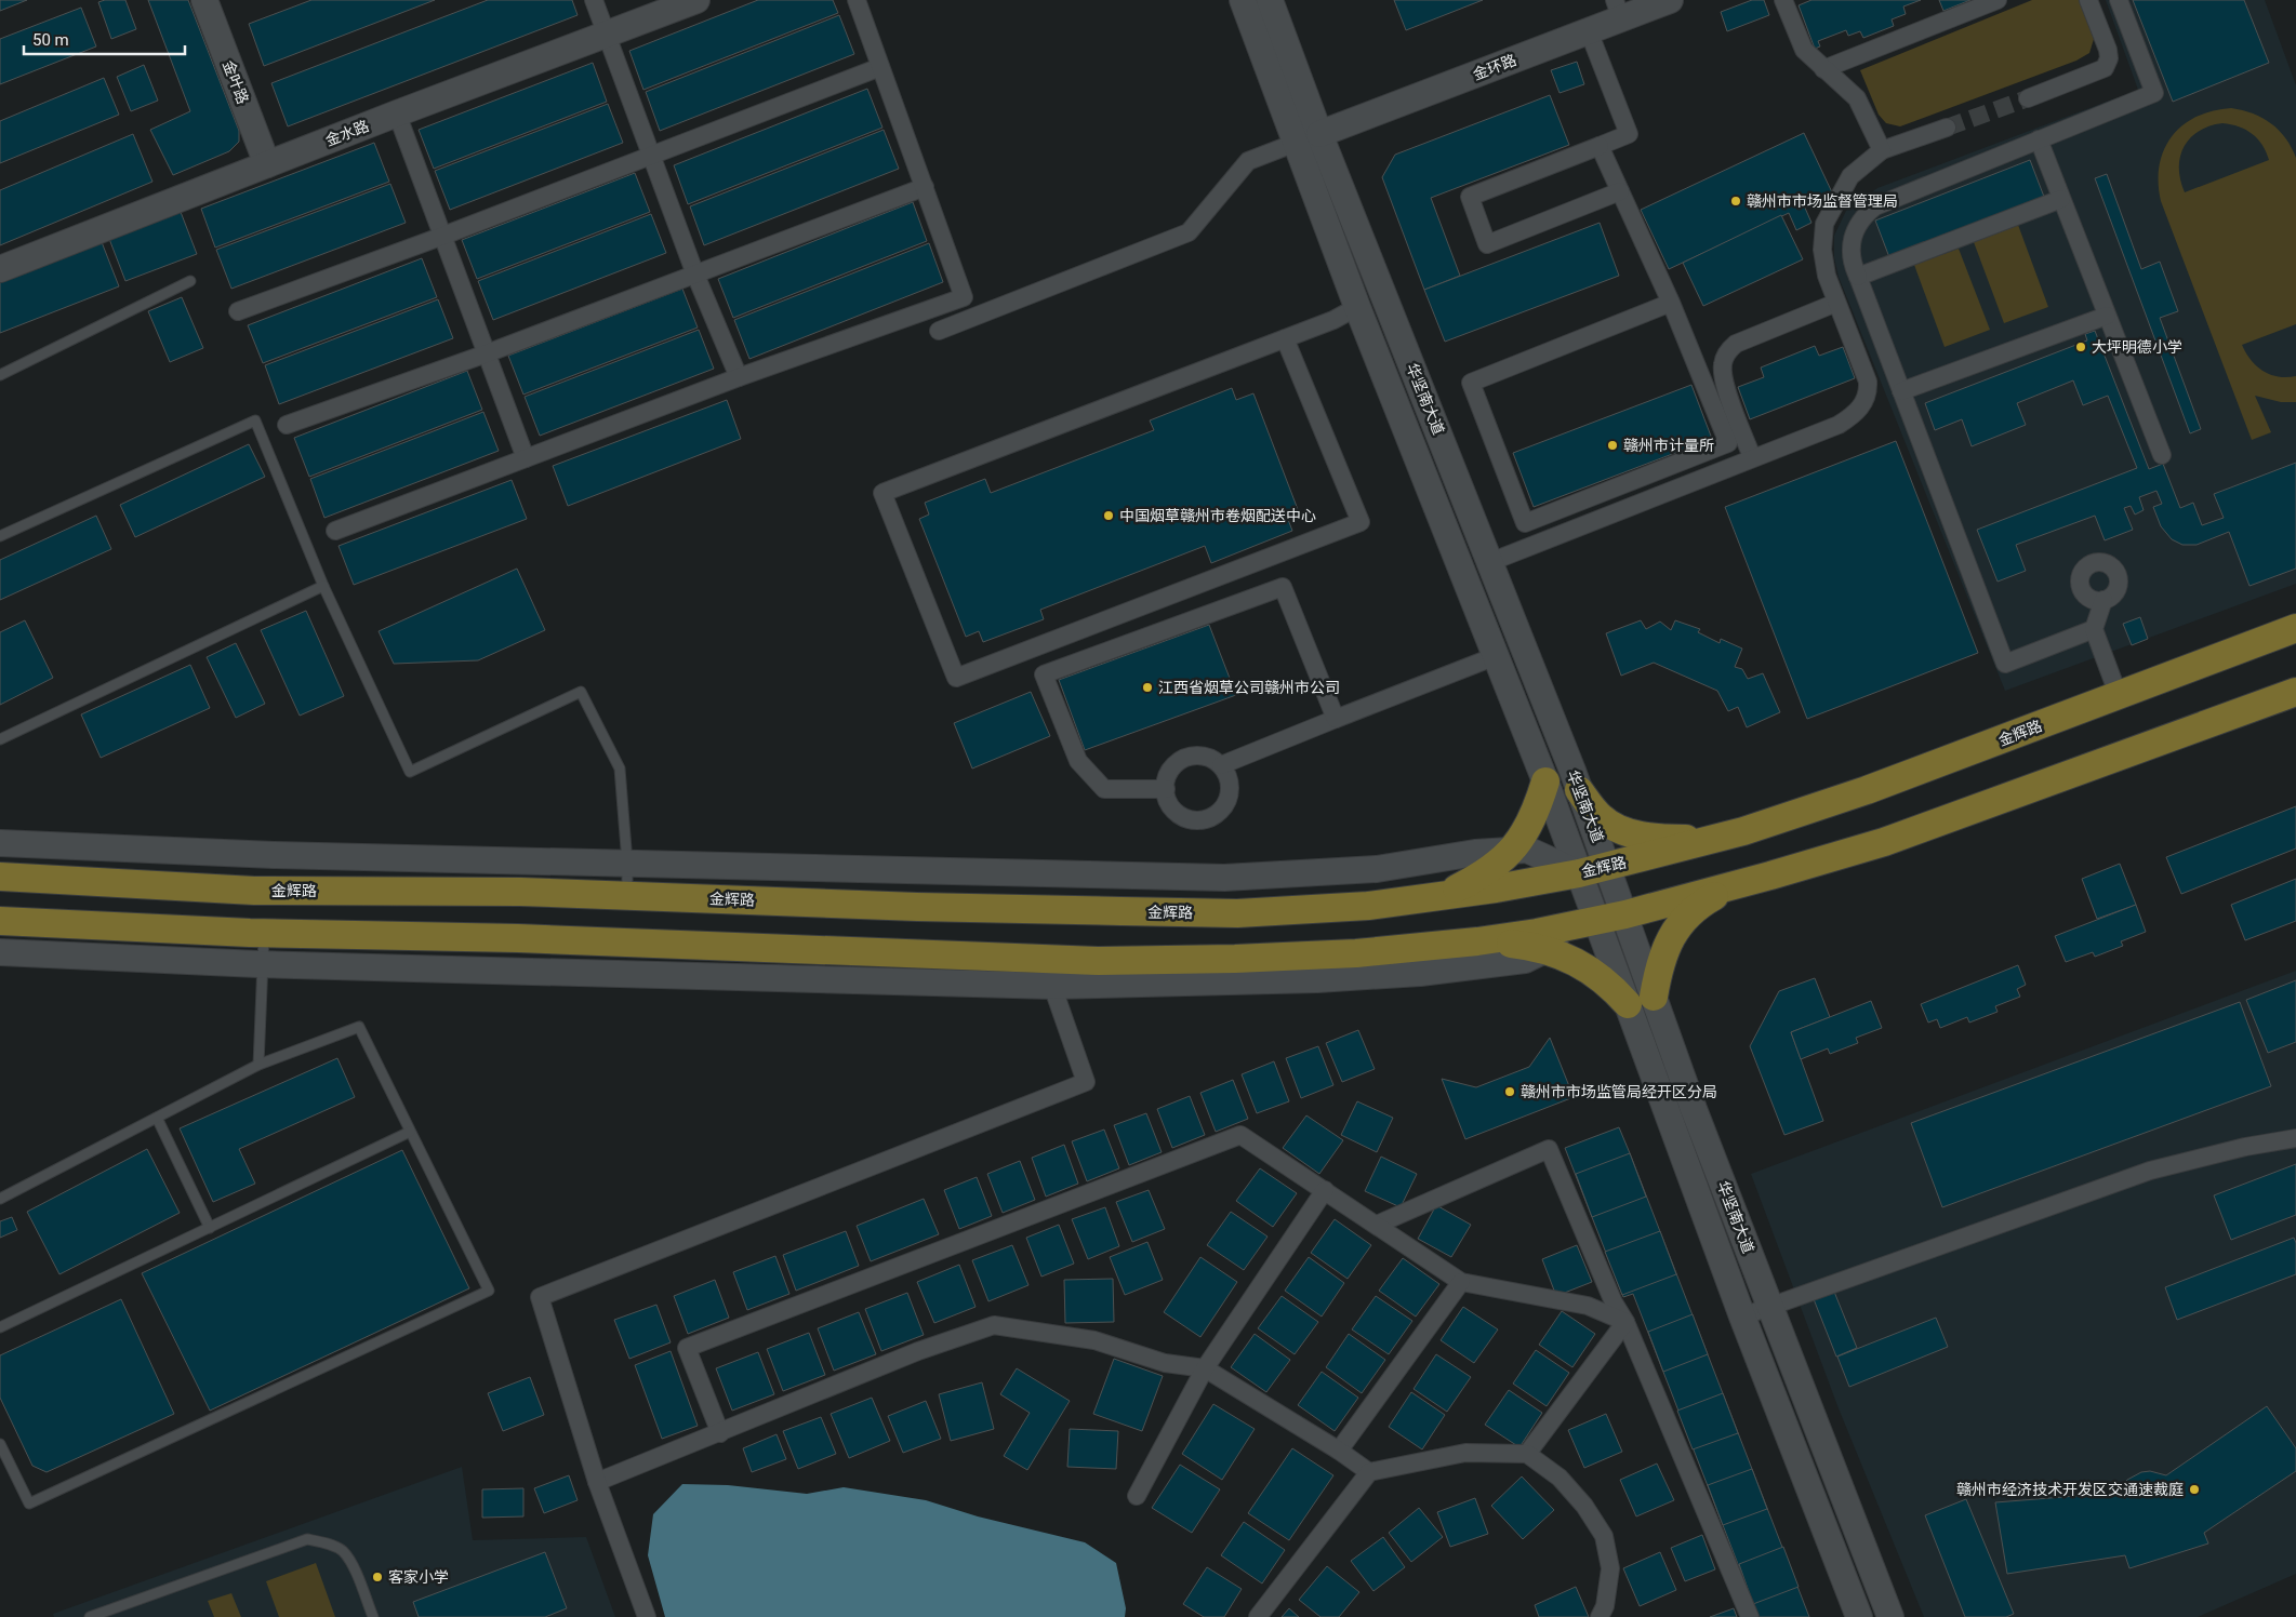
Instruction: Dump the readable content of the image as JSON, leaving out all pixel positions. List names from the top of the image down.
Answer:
{
  "streets": {
    "main road": ["金辉路"],
    "street": [
      "金环路",
      "金叶路",
      "金水路",
      "华坚南大道"
    ]
  },
  "crossings": [
    ["金环路", "华坚南大道"],
    ["金叶路", "金水路"],
    ["华坚南大道", "金辉路"]
  ],
  "places": [
    "赣州市市场监督管理局",
    "大坪明德小学",
    "赣州市计量所",
    "中国烟草赣州市卷烟配送中心",
    "江西省烟草公司赣州市公司",
    "赣州市市场监管局经开区分局",
    "赣州市经济技术开发区交通速裁庭",
    "客家小学"
  ],
  "scale_bar": "50 m"
}
